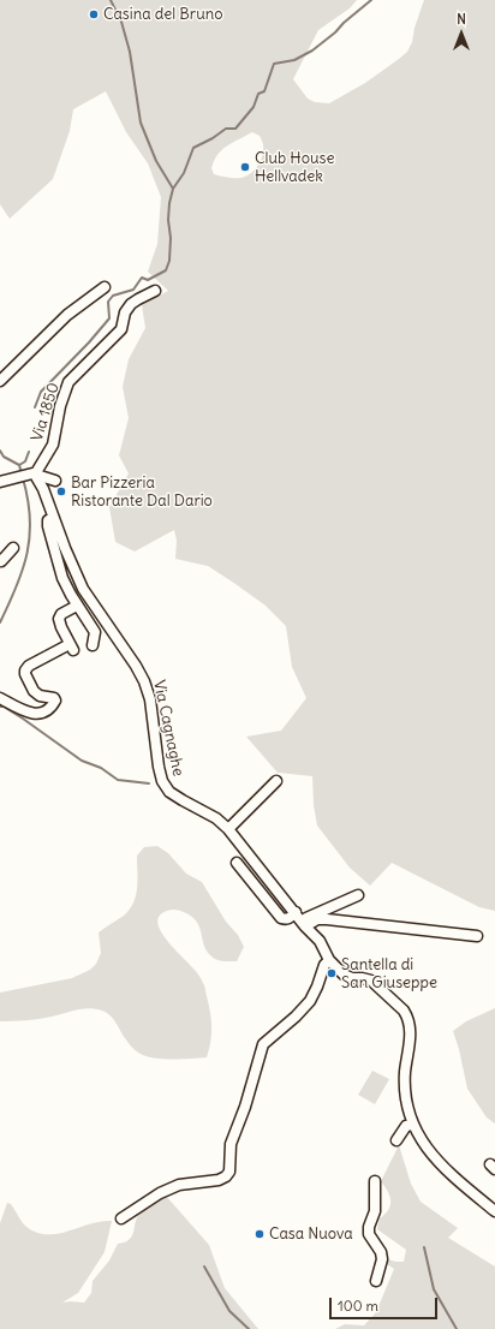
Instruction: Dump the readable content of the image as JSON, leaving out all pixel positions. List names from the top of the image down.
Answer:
{
  "streets": {
    "street": ["Via 1850", "Via Cagnaghe"]
  },
  "crossings": [
    ["Via 1850", "Via Cagnaghe"]
  ],
  "places": [
    "Casina del Bruno",
    "Club House Hellvadek",
    "Bar Pizzeria Ristorante Dal Dario",
    "Santella di San Giuseppe",
    "Casa Nuova"
  ],
  "scale_bar": "100 m",
  "north": "top"
}
